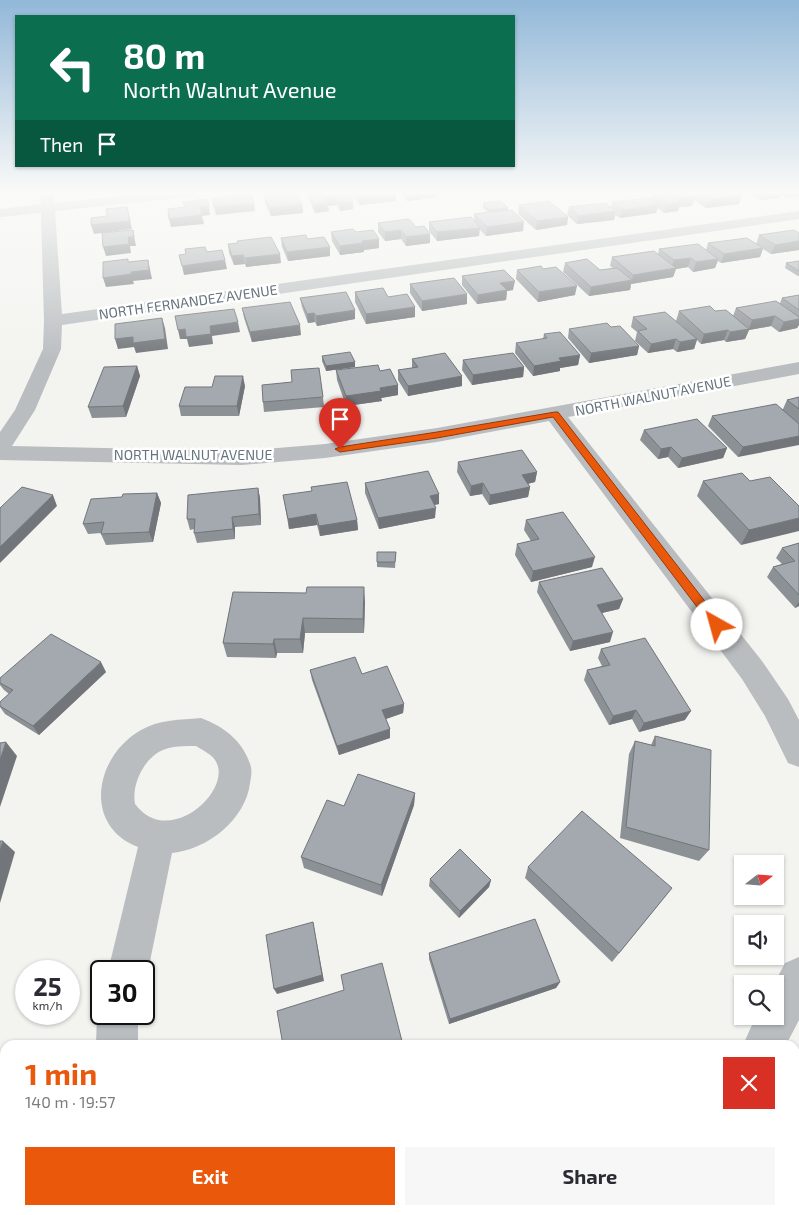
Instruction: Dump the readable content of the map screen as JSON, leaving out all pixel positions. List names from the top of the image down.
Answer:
{
  "streets": {
    "street": ["NORTH FERNANDEZ AVENUE", "NORTH WALNUT AVENUE"]
  },
  "north": "right",
  "page": {
    "turn": ["80 m", "North Walnut Avenue"],
    "then": "Then",
    "speed": "25 km/h",
    "limit": "30",
    "heading": ["1 min", "140 m · 19:57"],
    "buttons": ["Exit", "Share"]
  }
}
